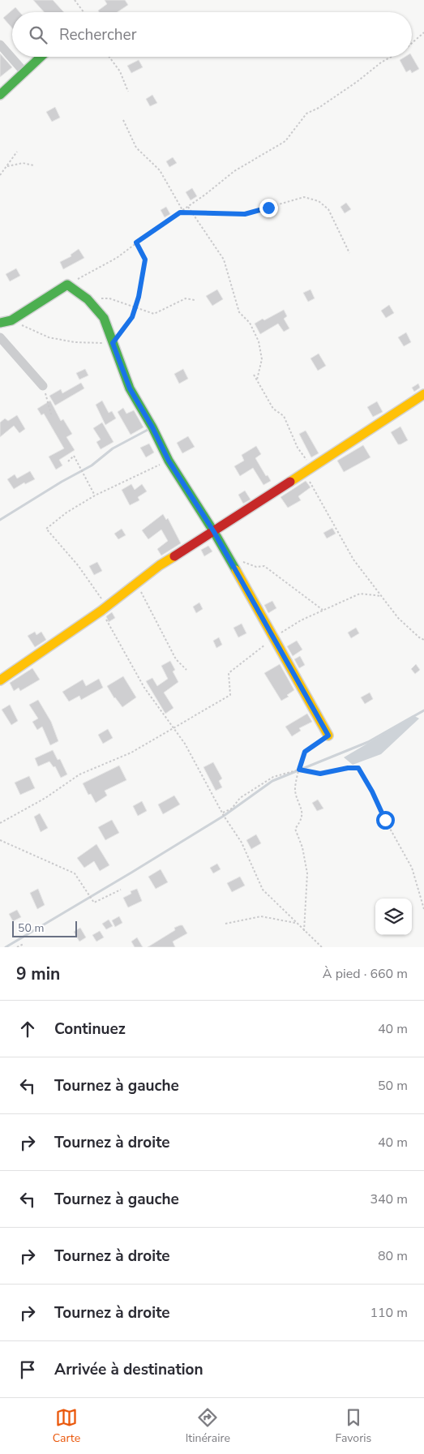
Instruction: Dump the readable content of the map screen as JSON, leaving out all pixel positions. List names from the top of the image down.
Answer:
{
  "scale_bar": "50 m",
  "page": {
    "search": "Rechercher",
    "scale": "50 m",
    "heading": ["9 min", "À pied · 660 m"],
    "list": [
      ["Continuez", "40 m"],
      ["Tournez à gauche", "50 m"],
      ["Tournez à droite", "40 m"],
      ["Tournez à gauche", "340 m"],
      ["Tournez à droite", "80 m"],
      ["Tournez à droite", "110 m"],
      "Arrivée à destination"
    ],
    "nav": ["Carte", "Itinéraire", "Favoris"]
  }
}
